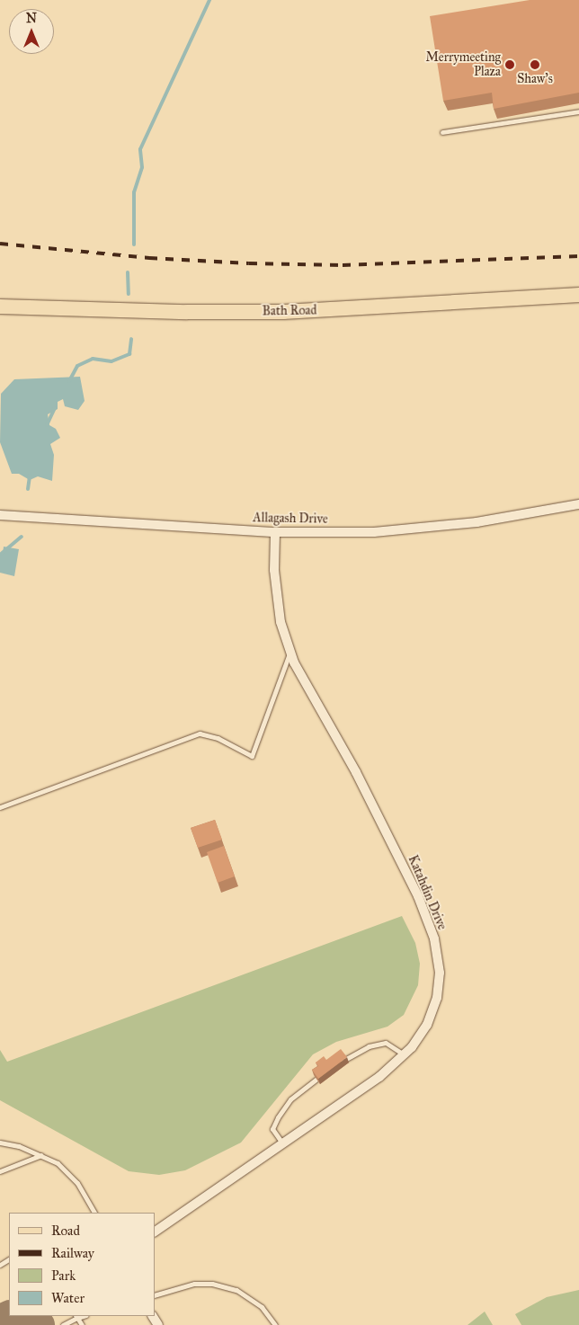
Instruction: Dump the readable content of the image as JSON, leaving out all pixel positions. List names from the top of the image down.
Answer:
{
  "streets": {
    "main road": ["Bath Road"],
    "street": ["Allagash Drive", "Katahdin Drive"]
  },
  "crossings": [
    ["Allagash Drive", "Katahdin Drive"]
  ],
  "places": ["Merrymeeting Plaza", "Shaw's"],
  "legend": [
    "Road",
    "Railway",
    "Park",
    "Water"
  ],
  "north": "top"
}
